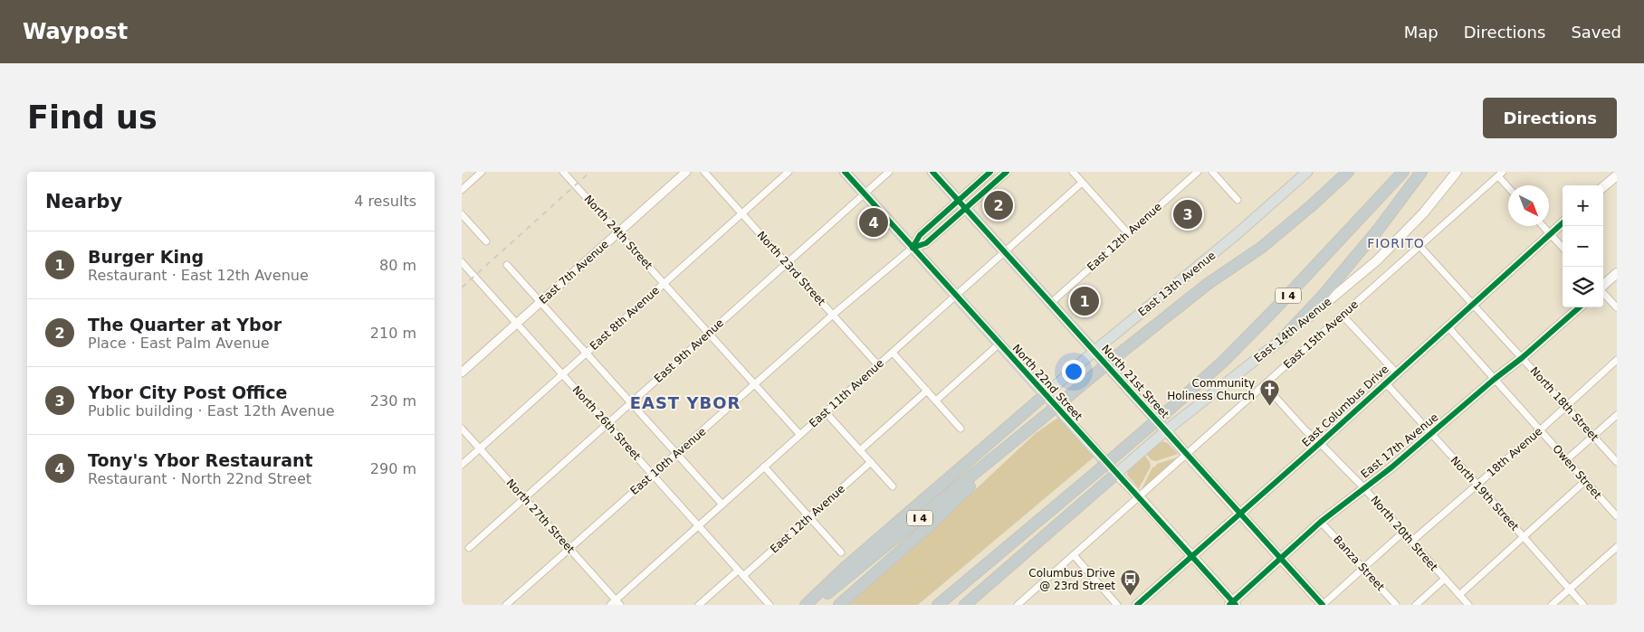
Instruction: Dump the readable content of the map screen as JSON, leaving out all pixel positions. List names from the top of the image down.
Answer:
{
  "streets": {
    "highway": ["I 4"],
    "main road": [
      "East 13th Avenue",
      "East 14th Avenue",
      "North 21st Street",
      "North 22nd Street",
      "East Columbus Drive",
      "East 17th Avenue"
    ],
    "street": [
      "North 24th Street",
      "East 12th Avenue",
      "North 23rd Street",
      "East 7th Avenue",
      "East 8th Avenue",
      "East 15th Avenue",
      "East 9th Avenue",
      "East 11th Avenue",
      "North 18th Street",
      "North 26th Street",
      "18th Avenue",
      "East 10th Avenue",
      "Owen Street",
      "North 19th Street",
      "North 27th Street",
      "North 20th Street",
      "Banza Street"
    ]
  },
  "crossings": [
    ["North 24th Street", "East 7th Avenue"],
    ["North 24th Street", "East 8th Avenue"],
    ["North 24th Street", "East 9th Avenue"],
    ["North 24th Street", "East 11th Avenue"],
    ["North 24th Street", "East 10th Avenue"],
    ["East 12th Avenue", "North 21st Street"],
    ["East 12th Avenue", "North 26th Street"],
    ["North 23rd Street", "East 8th Avenue"],
    ["North 23rd Street", "East 9th Avenue"],
    ["North 23rd Street", "East 11th Avenue"],
    ["North 23rd Street", "East 10th Avenue"],
    ["East 7th Avenue", "North 26th Street"],
    ["East 13th Avenue", "North 21st Street"],
    ["East 13th Avenue", "North 22nd Street"],
    ["East 8th Avenue", "North 26th Street"],
    ["East 8th Avenue", "North 27th Street"],
    ["East 14th Avenue", "North 21st Street"],
    ["East 14th Avenue", "North 22nd Street"],
    ["East 15th Avenue", "North 21st Street"],
    ["East 15th Avenue", "North 22nd Street"],
    ["East 15th Avenue", "North 18th Street"],
    ["East 15th Avenue", "North 20th Street"],
    ["East 9th Avenue", "North 22nd Street"],
    ["East 9th Avenue", "North 26th Street"],
    ["East 9th Avenue", "North 27th Street"],
    ["North 21st Street", "East 11th Avenue"],
    ["North 21st Street", "East Columbus Drive"],
    ["North 21st Street", "East 17th Avenue"],
    ["North 22nd Street", "East 11th Avenue"],
    ["North 22nd Street", "East Columbus Drive"],
    ["North 22nd Street", "East 17th Avenue"],
    ["North 22nd Street", "East 10th Avenue"],
    ["East 11th Avenue", "North 26th Street"],
    ["East 11th Avenue", "North 27th Street"],
    ["North 18th Street", "East Columbus Drive"],
    ["North 18th Street", "East 17th Avenue"],
    ["North 18th Street", "18th Avenue"],
    ["East Columbus Drive", "Owen Street"],
    ["East Columbus Drive", "North 19th Street"],
    ["East Columbus Drive", "North 20th Street"],
    ["North 26th Street", "East 10th Avenue"],
    ["East 17th Avenue", "Owen Street"],
    ["East 17th Avenue", "North 19th Street"],
    ["East 17th Avenue", "North 20th Street"],
    ["East 17th Avenue", "Banza Street"],
    ["18th Avenue", "Owen Street"],
    ["18th Avenue", "North 19th Street"],
    ["18th Avenue", "North 20th Street"],
    ["East 10th Avenue", "North 27th Street"]
  ],
  "districts": ["FIORITO", "EAST YBOR"],
  "places": {
    "church": ["Community Holiness Church"],
    "bus stop": ["Columbus Drive @ 23rd Street"]
  },
  "north": "bottom right",
  "page": {
    "header": "Waypost",
    "nav": ["Map", "Directions", "Saved"],
    "buttons": "Directions",
    "title": "Find us",
    "heading": ["Nearby", "4 results"],
    "map_buttons": ["+", "−"],
    "pins": [
      "2",
      "3",
      "4",
      "1"
    ],
    "list": [
      {
        "mark": "1",
        "name": "Burger King",
        "note": "Restaurant · East 12th Avenue",
        "value": "80 m"
      },
      {
        "mark": "2",
        "name": "The Quarter at Ybor",
        "note": "Place · East Palm Avenue",
        "value": "210 m"
      },
      {
        "mark": "3",
        "name": "Ybor City Post Office",
        "note": "Public building · East 12th Avenue",
        "value": "230 m"
      },
      {
        "mark": "4",
        "name": "Tony's Ybor Restaurant",
        "note": "Restaurant · North 22nd Street",
        "value": "290 m"
      }
    ]
  }
}
